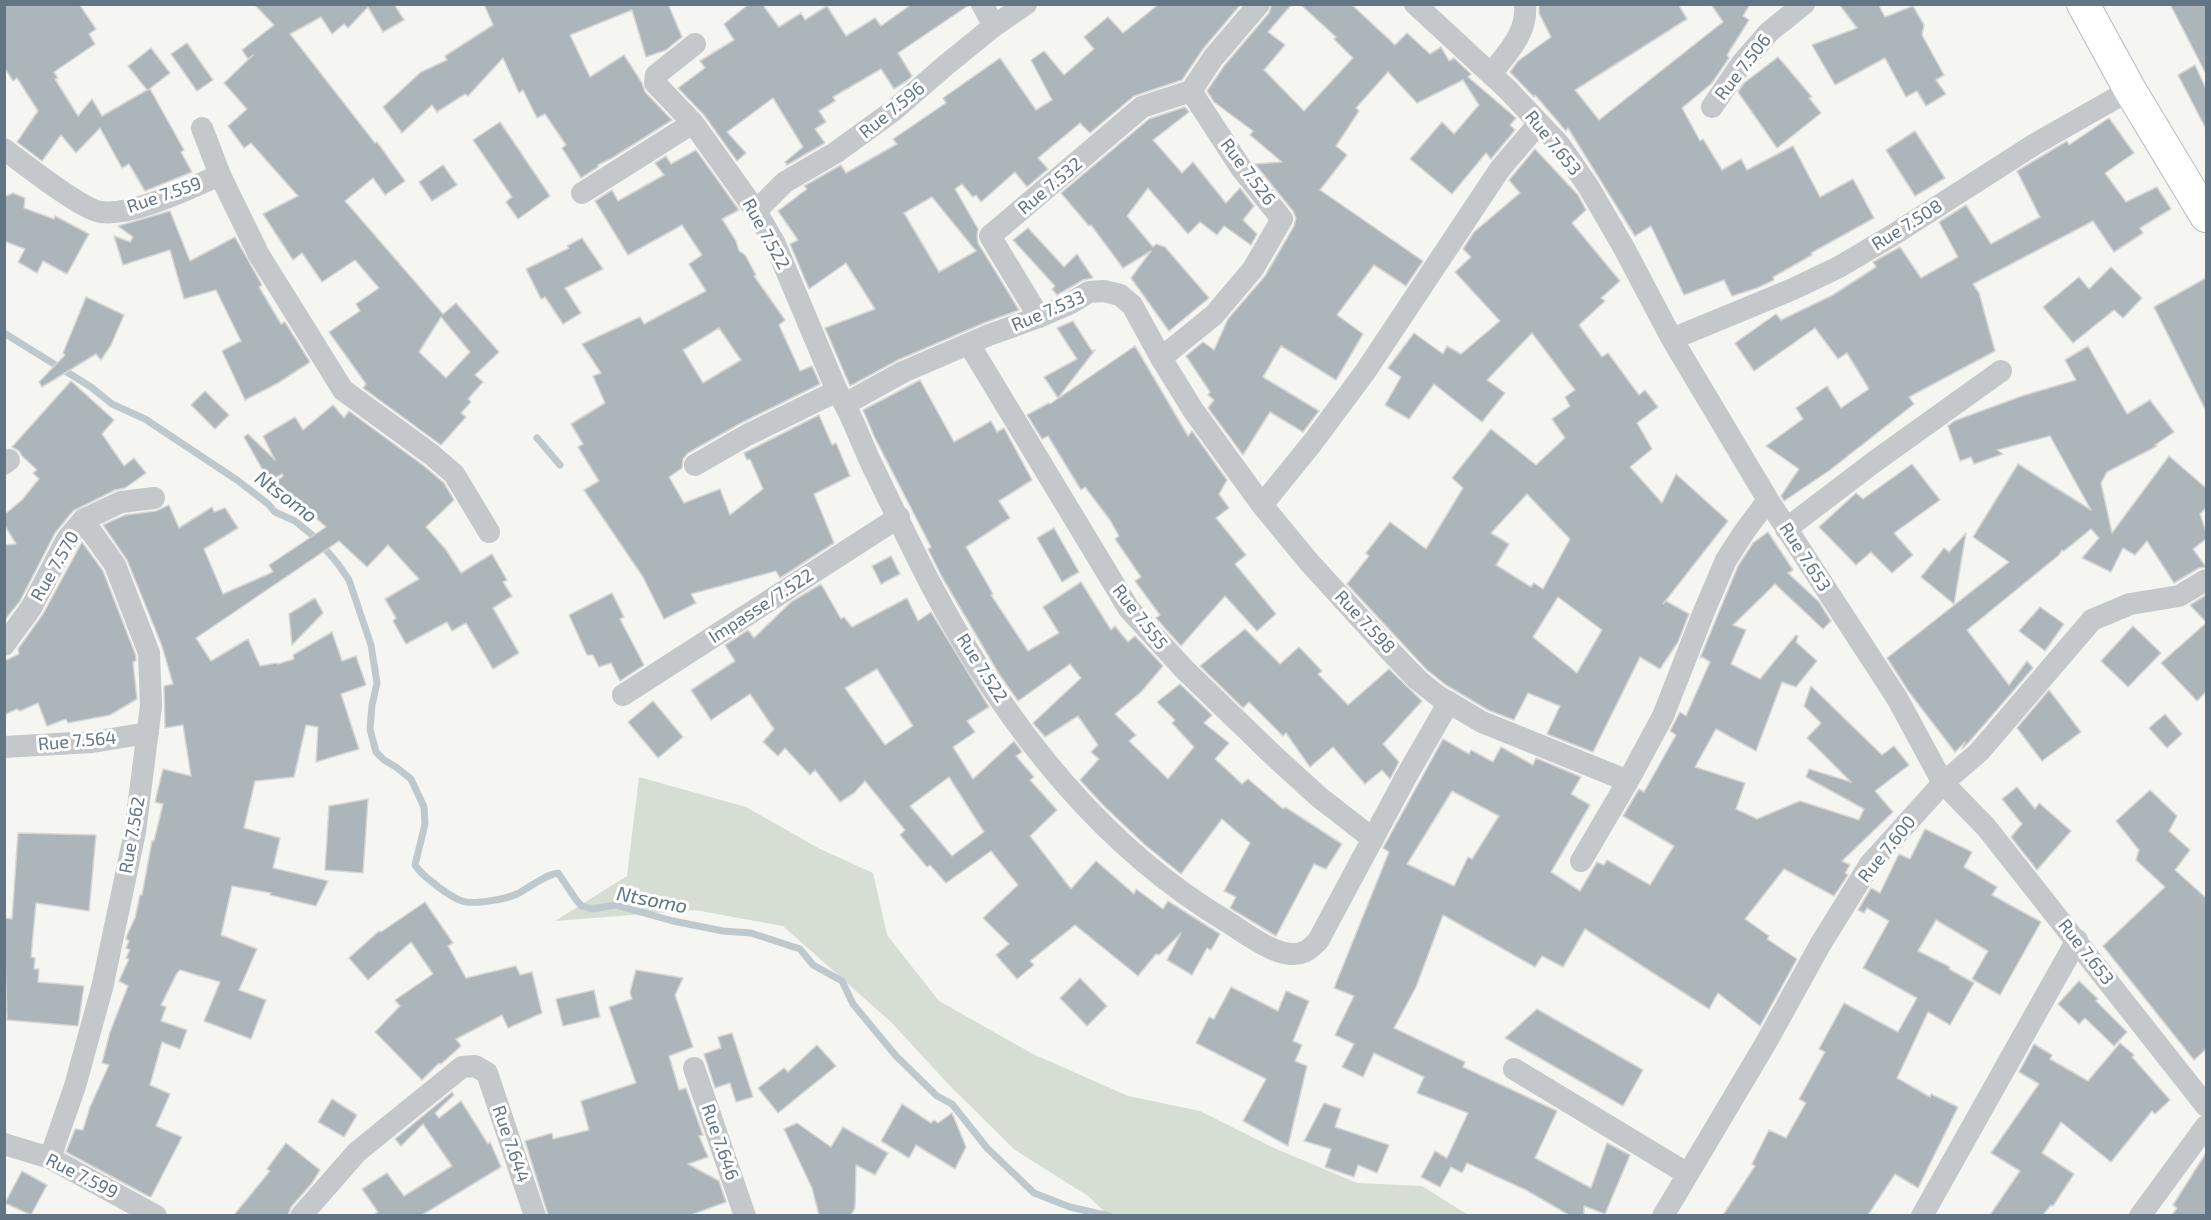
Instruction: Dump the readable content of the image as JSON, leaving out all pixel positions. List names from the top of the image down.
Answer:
{
  "streets": {
    "street": [
      "Rue 7.506",
      "Rue 7.596",
      "Rue 7.653",
      "Rue 7.526",
      "Rue 7.532",
      "Rue 7.559",
      "Rue 7.508",
      "Rue 7.522",
      "Rue 7.533",
      "Rue 7.570",
      "Impasse/7.522",
      "Rue 7.555",
      "Rue 7.598",
      "Rue 7.564",
      "Rue 7.562",
      "Rue 7.600",
      "Rue 7.646",
      "Rue 7.644",
      "Rue 7.599"
    ]
  },
  "crossings": [
    ["Rue 7.596", "Rue 7.522"],
    ["Rue 7.653", "Rue 7.508"],
    ["Rue 7.653", "Rue 7.600"],
    ["Rue 7.526", "Rue 7.532"],
    ["Rue 7.526", "Rue 7.533"],
    ["Rue 7.532", "Rue 7.533"],
    ["Rue 7.522", "Rue 7.533"],
    ["Rue 7.522", "Impasse/7.522"],
    ["Rue 7.522", "Rue 7.555"],
    ["Rue 7.522", "Rue 7.598"],
    ["Rue 7.533", "Rue 7.555"],
    ["Rue 7.533", "Rue 7.598"],
    ["Rue 7.570", "Rue 7.562"],
    ["Rue 7.564", "Rue 7.562"],
    ["Rue 7.562", "Rue 7.599"]
  ],
  "water": ["Ntsomo"]
}
